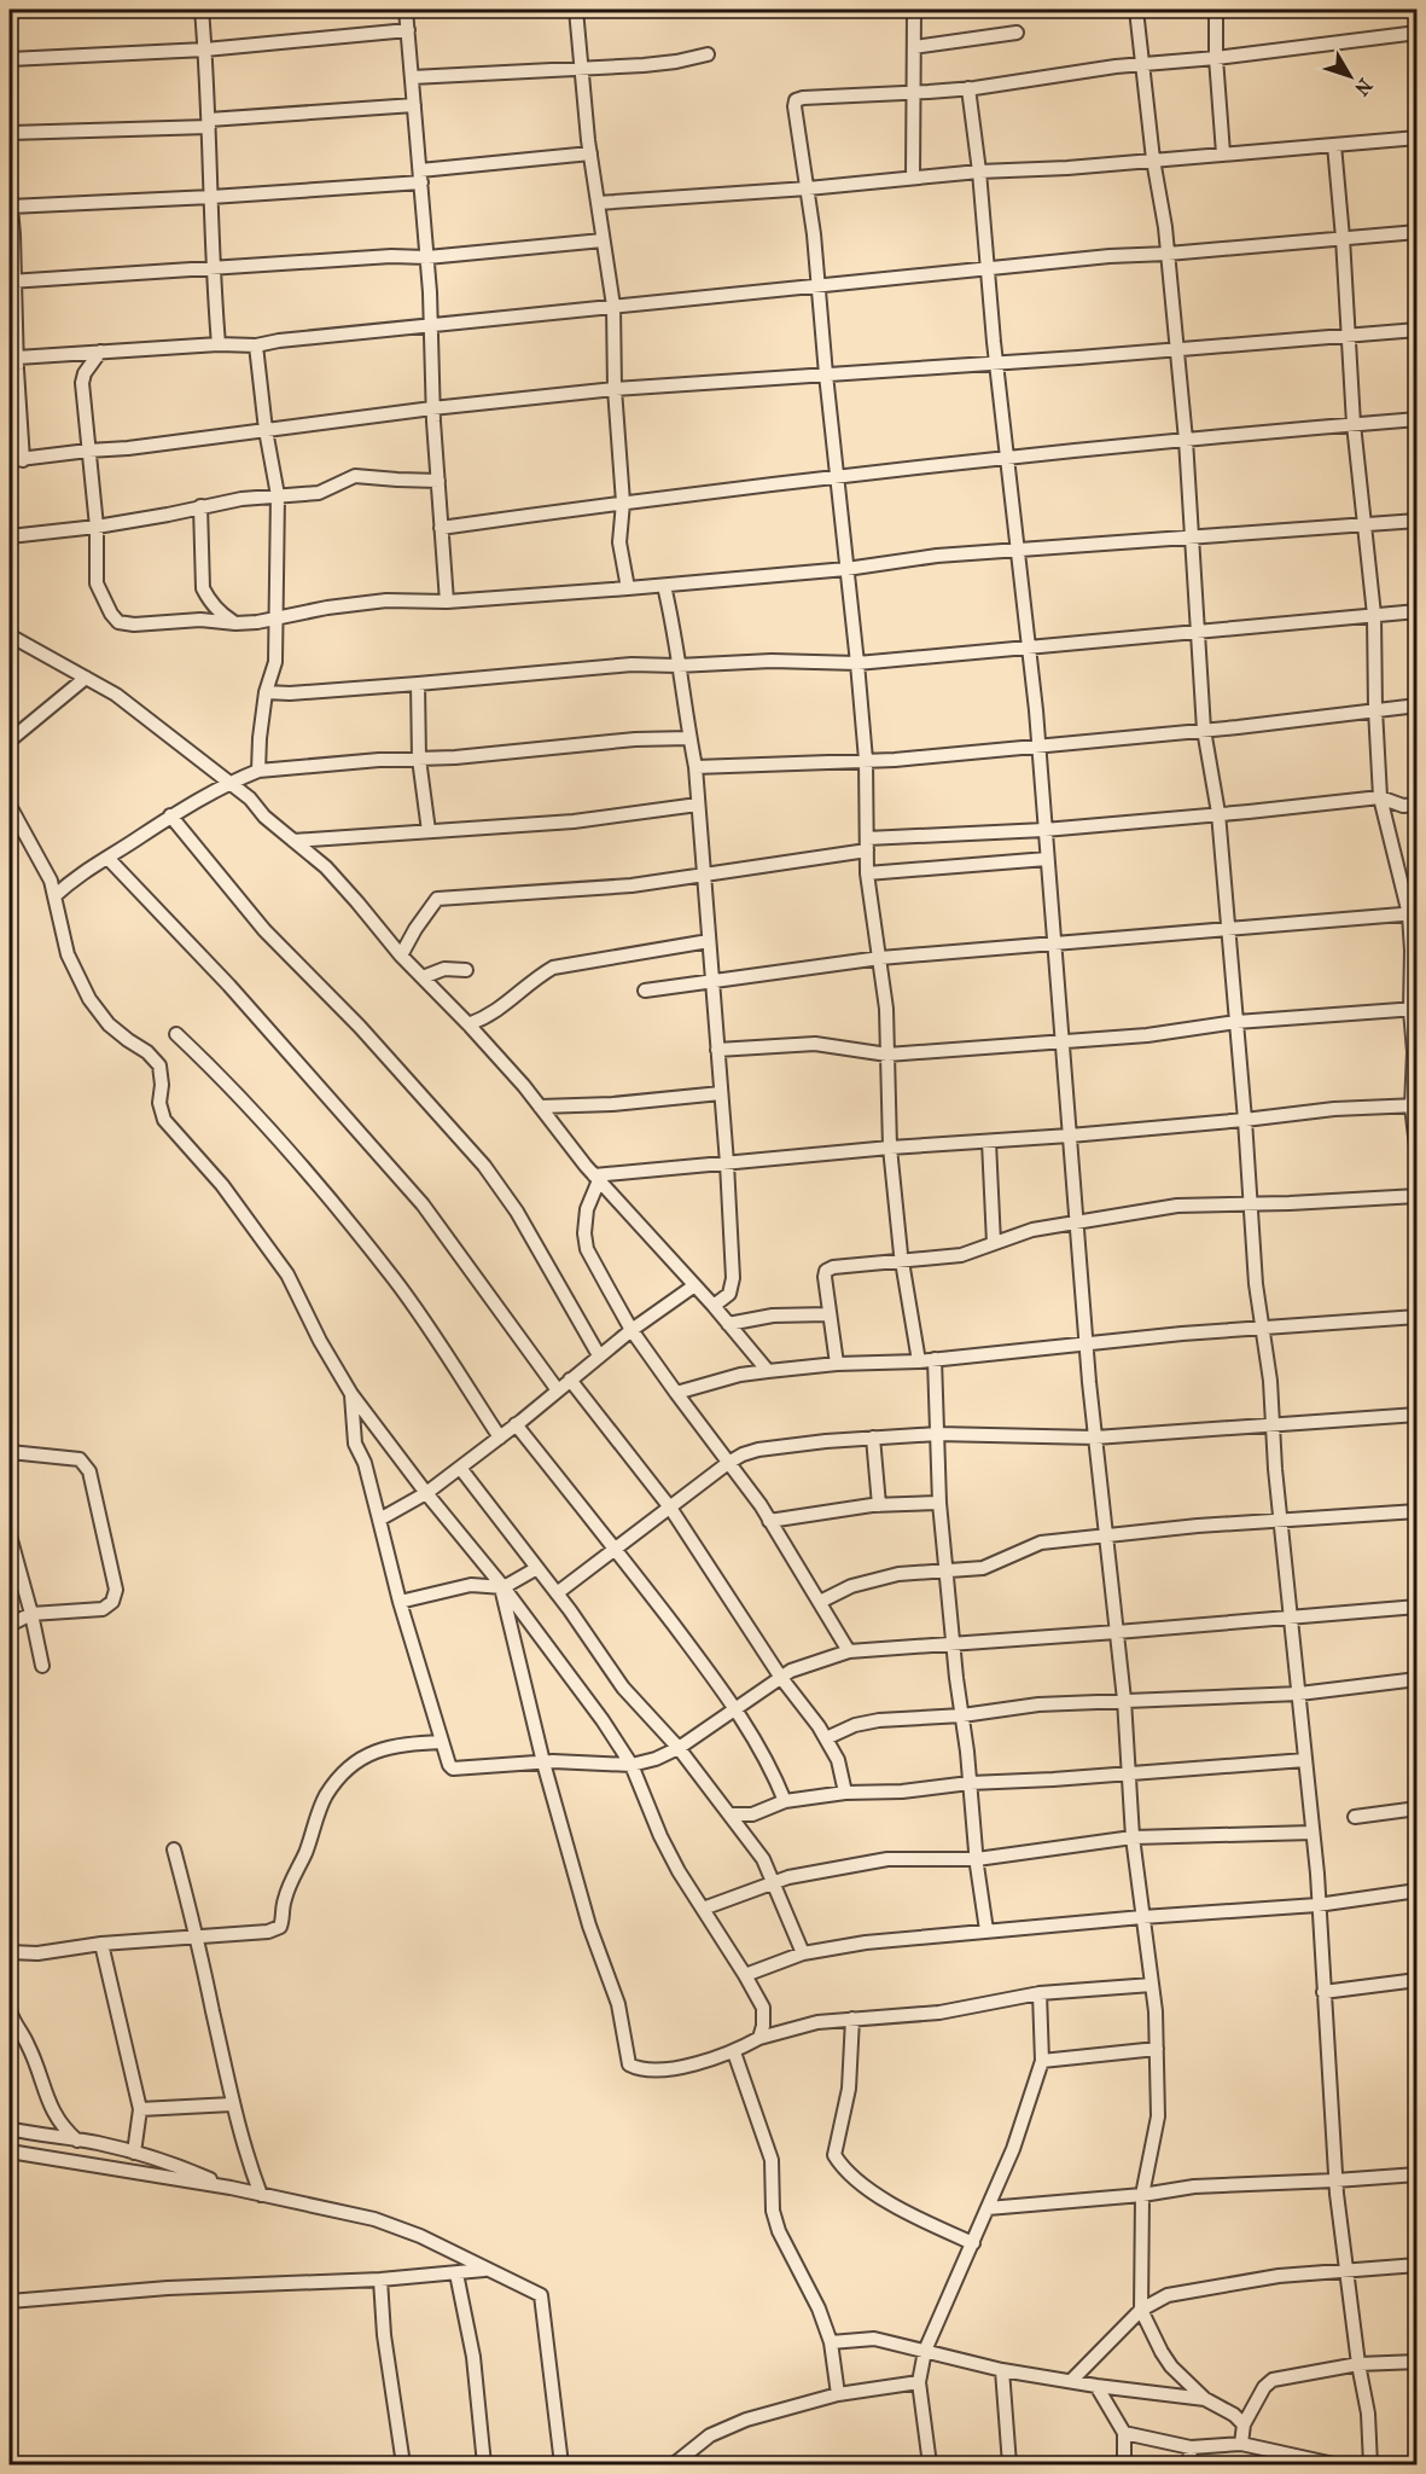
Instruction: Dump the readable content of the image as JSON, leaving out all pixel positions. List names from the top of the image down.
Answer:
{
  "north": "bottom right"
}
